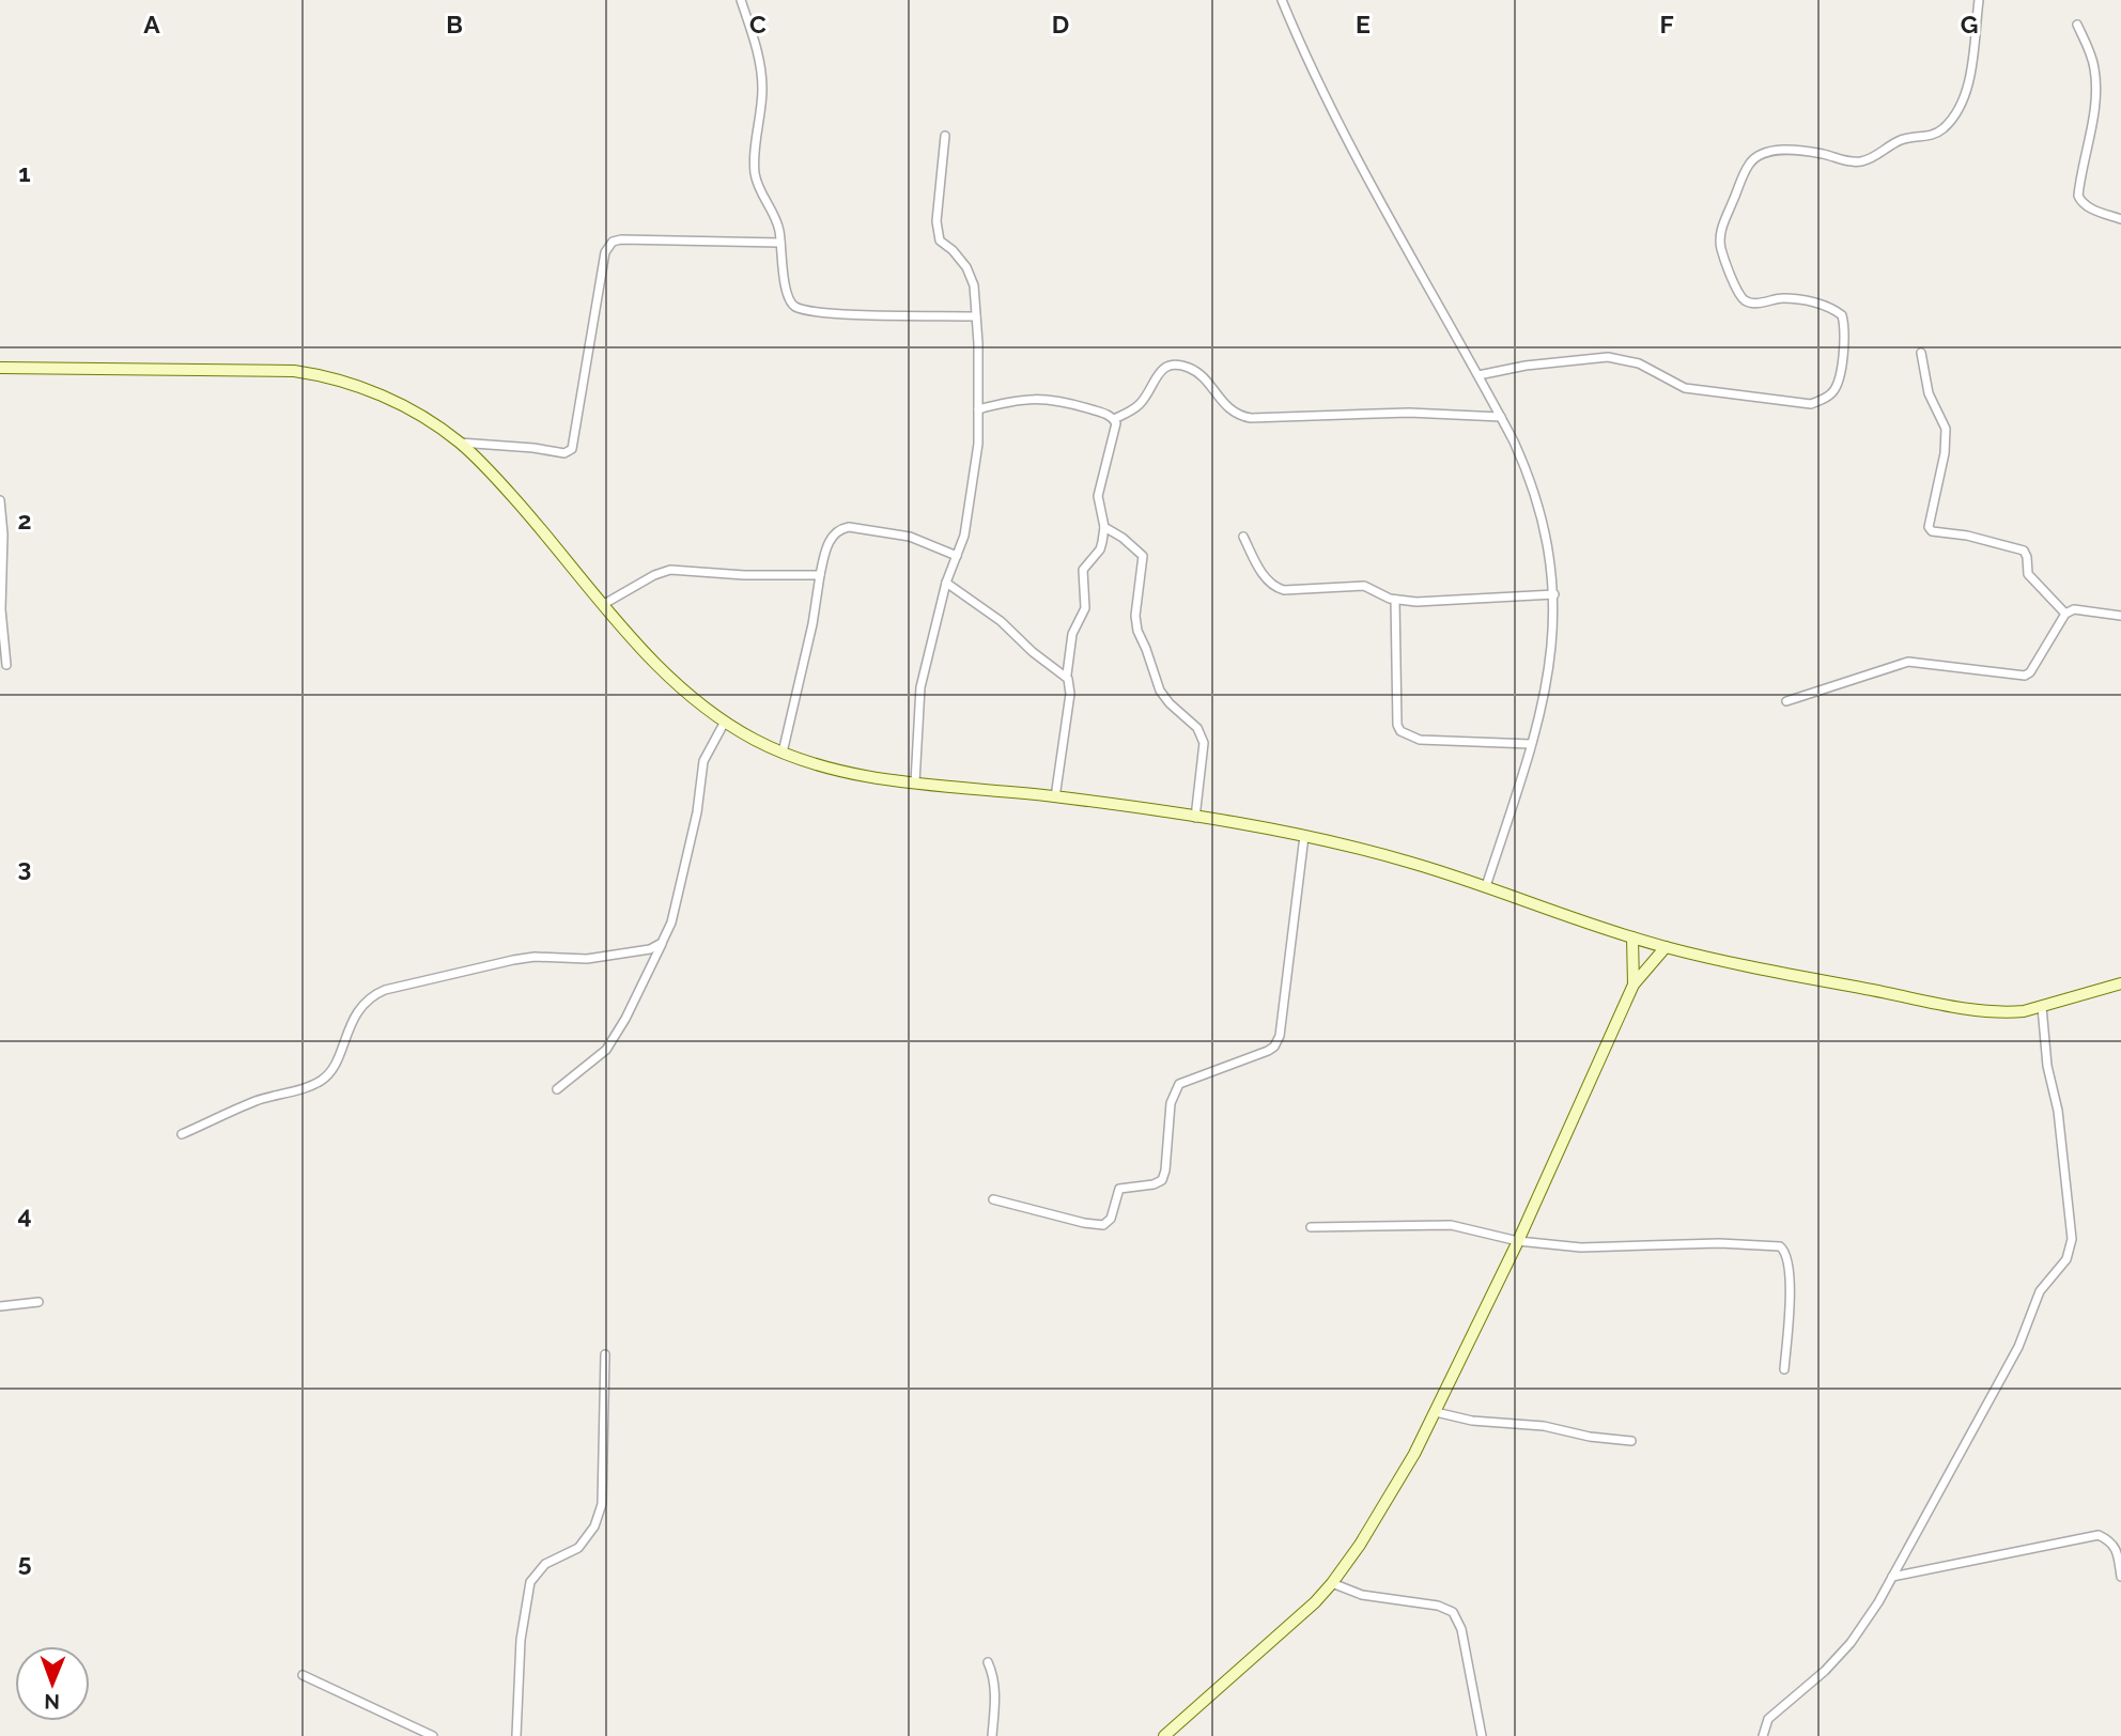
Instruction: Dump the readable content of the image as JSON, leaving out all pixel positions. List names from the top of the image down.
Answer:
{
  "north": "bottom",
  "grid": {
    "columns": [
      "A",
      "B",
      "C",
      "D",
      "E",
      "F",
      "G"
    ],
    "rows": [
      "1",
      "2",
      "3",
      "4",
      "5"
    ]
  }
}
